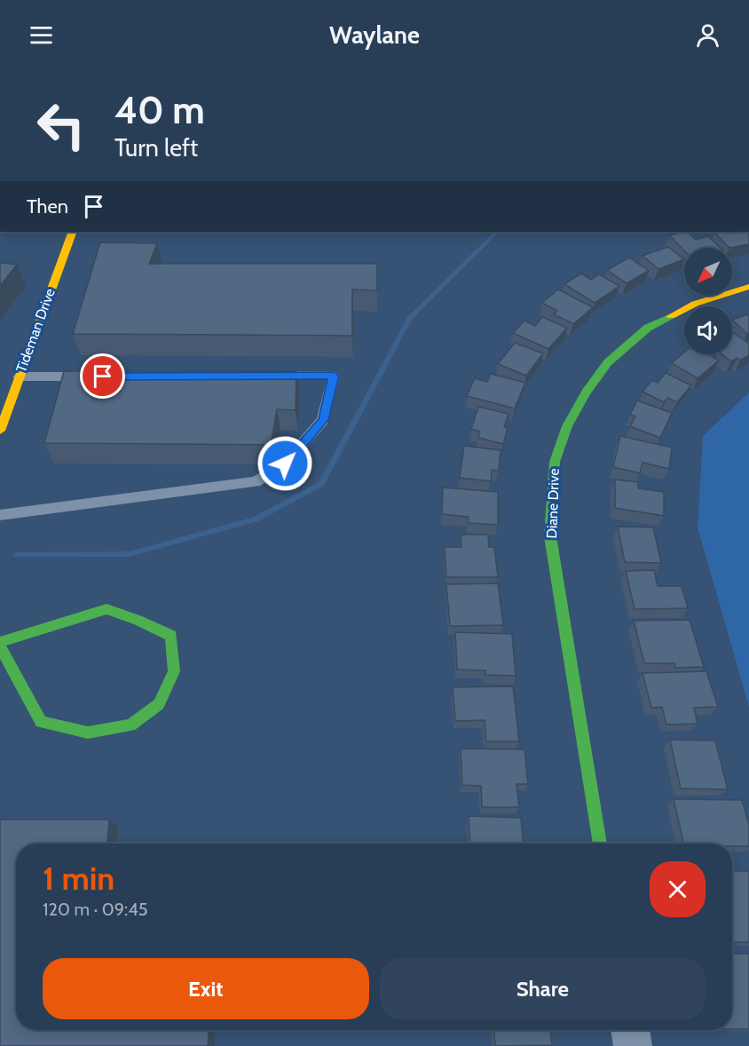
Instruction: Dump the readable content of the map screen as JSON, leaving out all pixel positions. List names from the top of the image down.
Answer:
{
  "streets": {
    "street": ["Tideman Drive", "Diane Drive"]
  },
  "north": "bottom left",
  "page": {
    "header": "Waylane",
    "turn": ["40 m", "Turn left"],
    "then": "Then",
    "heading": ["1 min", "120 m · 09:45"],
    "buttons": ["Exit", "Share"]
  }
}
